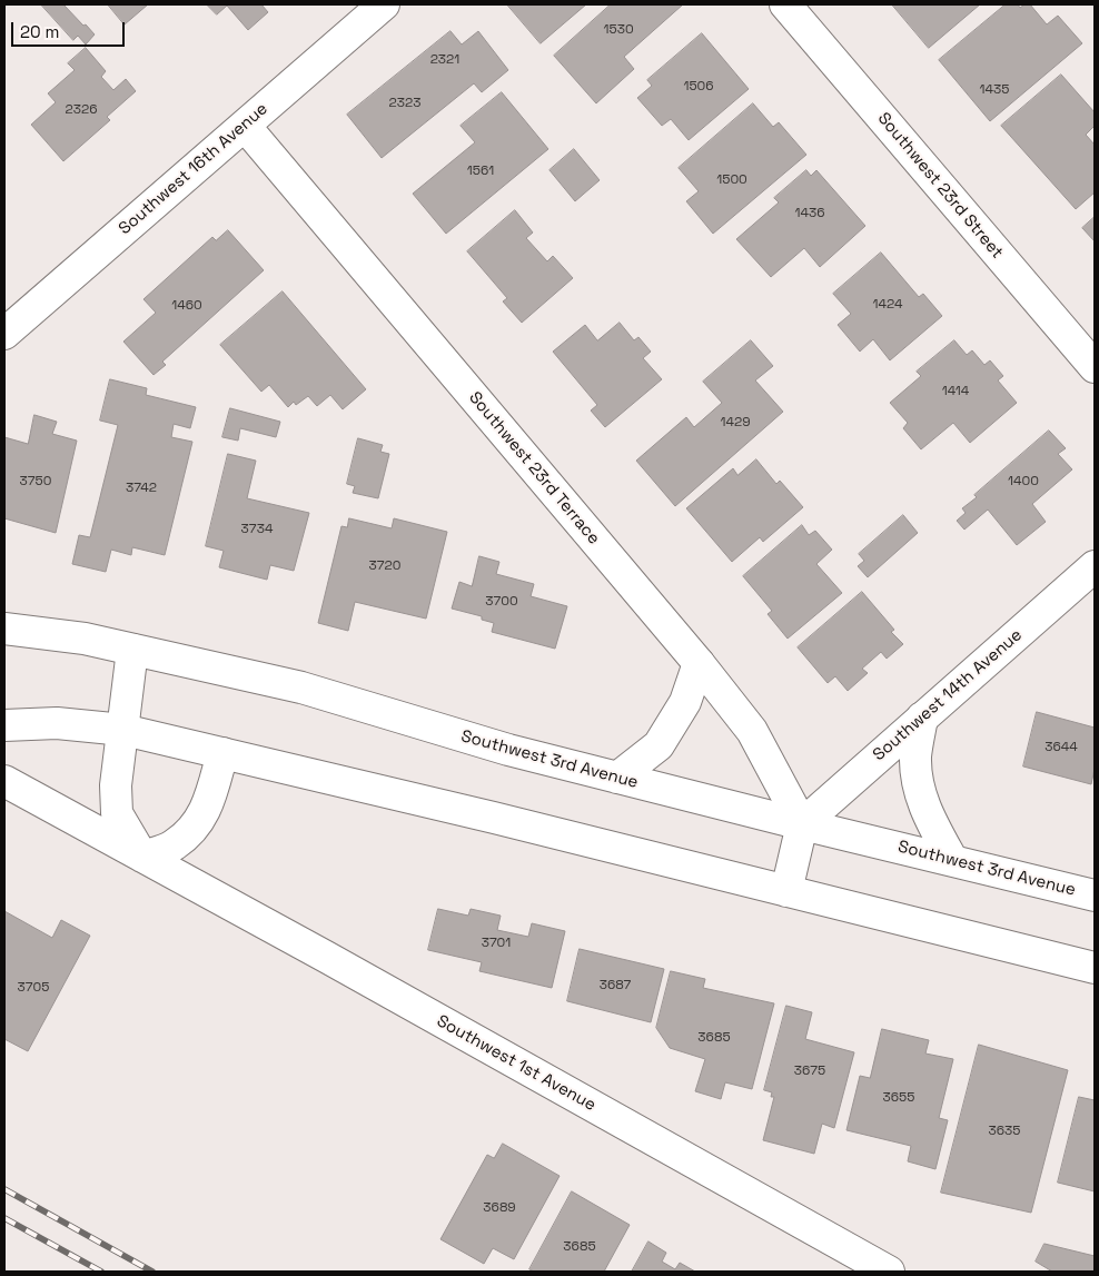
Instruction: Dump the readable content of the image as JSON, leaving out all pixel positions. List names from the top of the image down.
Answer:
{
  "streets": {
    "street": [
      "Southwest 16th Avenue",
      "Southwest 23rd Street",
      "Southwest 23rd Terrace",
      "Southwest 14th Avenue",
      "Southwest 3rd Avenue",
      "Southwest 1st Avenue"
    ]
  },
  "crossings": [
    ["Southwest 16th Avenue", "Southwest 23rd Terrace"],
    ["Southwest 23rd Terrace", "Southwest 14th Avenue"],
    ["Southwest 23rd Terrace", "Southwest 3rd Avenue"],
    ["Southwest 14th Avenue", "Southwest 3rd Avenue"]
  ],
  "house_numbers": [
    "1530",
    "2321",
    "1506",
    "1435",
    "2323",
    "2326",
    "1561",
    "1500",
    "1436",
    "1424",
    "1460",
    "1414",
    "1429",
    "3750",
    "1400",
    "3742",
    "3734",
    "3720",
    "3700",
    "3644",
    "3701",
    "3687",
    "3705",
    "3685",
    "3675",
    "3655",
    "3635",
    "3689",
    "3685"
  ],
  "scale_bar": "20 m"
}
